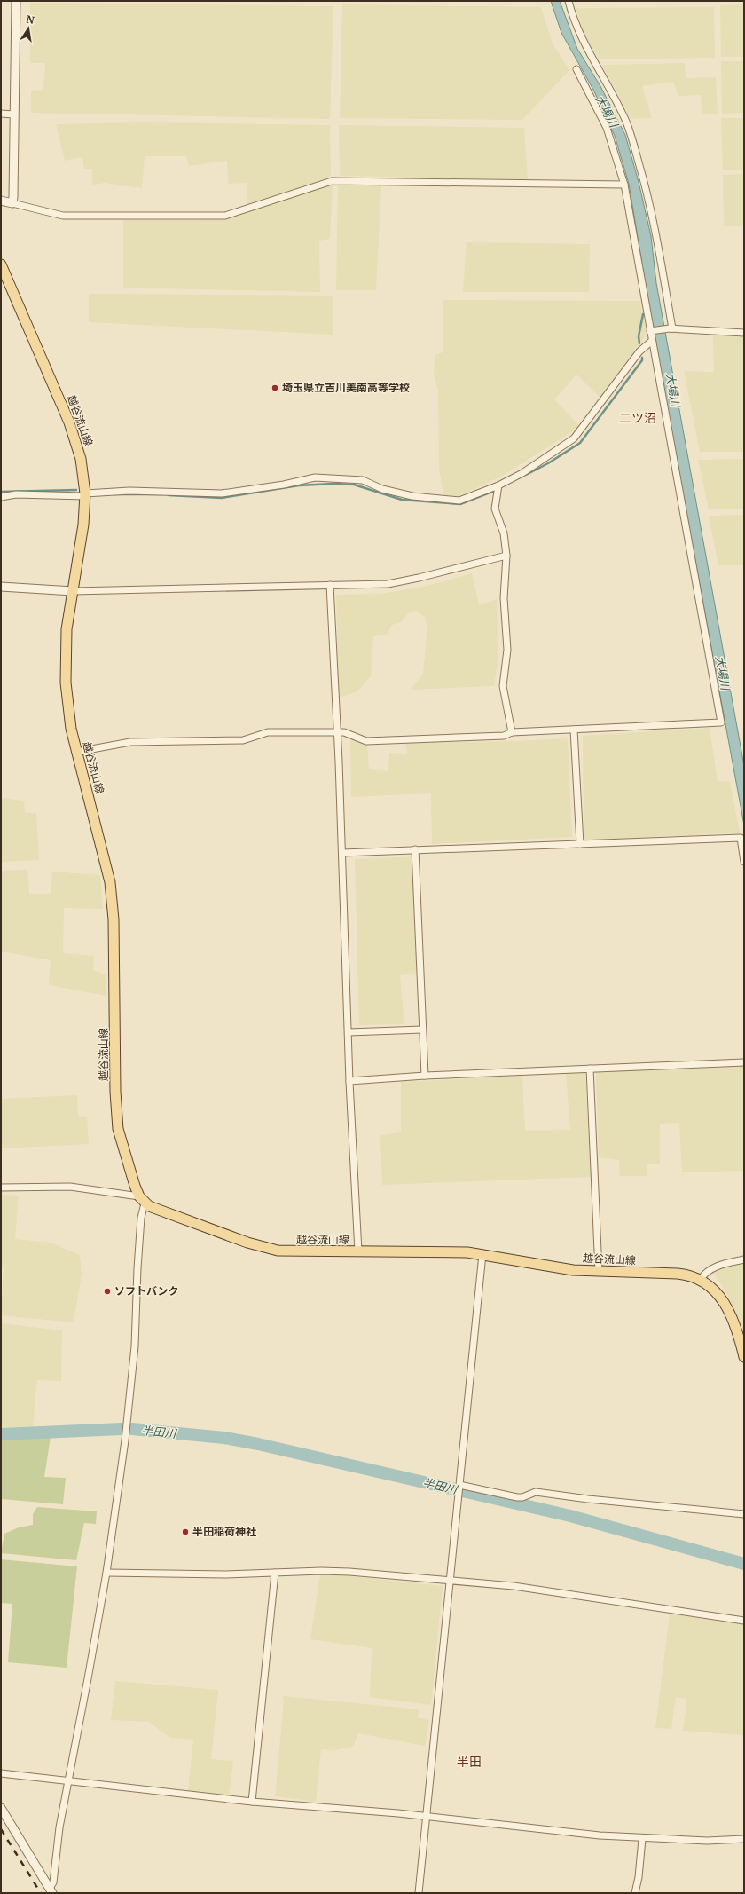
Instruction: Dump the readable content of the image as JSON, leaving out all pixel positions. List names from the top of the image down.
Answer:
{
  "streets": {
    "main road": ["越谷流山線"]
  },
  "districts": ["二ツ沼", "半田"],
  "water": ["大場川", "半田川"],
  "places": ["埼玉県立吉川美南高等学校", "ソフトバンク", "半田稲荷神社"],
  "north": "top"
}
